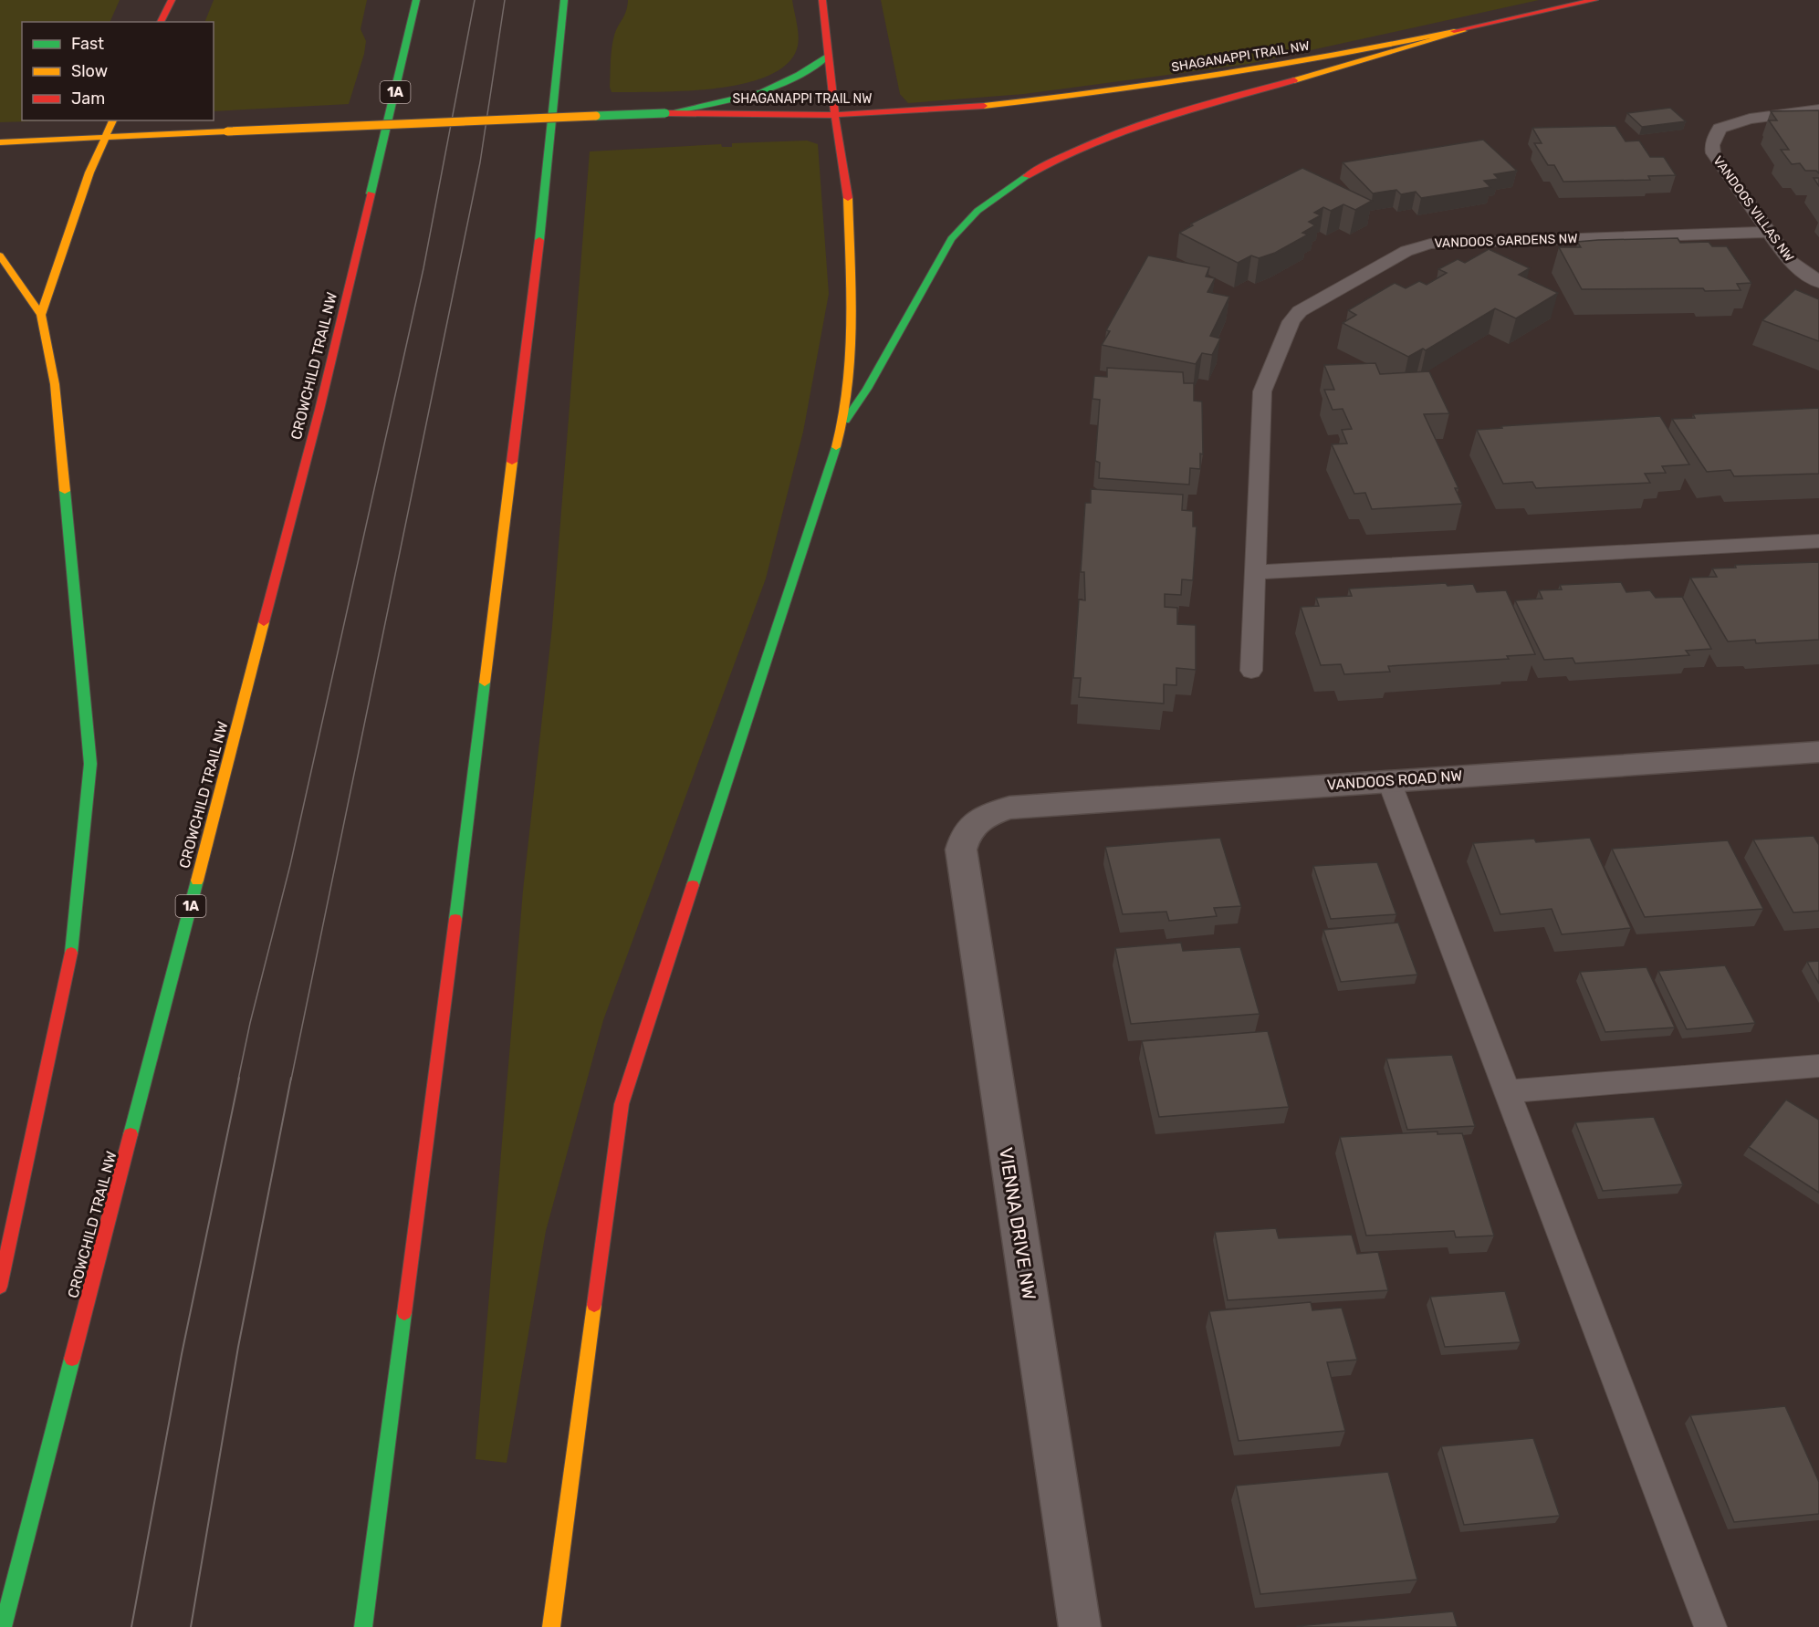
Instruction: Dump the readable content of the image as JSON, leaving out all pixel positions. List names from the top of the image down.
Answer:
{
  "streets": {
    "main road": ["SHAGANAPPI TRAIL NW", "1A", "CROWCHILD TRAIL NW"],
    "street": ["VANDOOS ROAD NW", "VIENNA DRIVE NW"],
    "lane": ["VANDOOS VILLAS NW", "VANDOOS GARDENS NW"]
  },
  "crossings": [
    ["VANDOOS VILLAS NW", "VANDOOS GARDENS NW"],
    ["VANDOOS ROAD NW", "VIENNA DRIVE NW"]
  ],
  "legend": ["Fast", "Slow", "Jam"]
}
